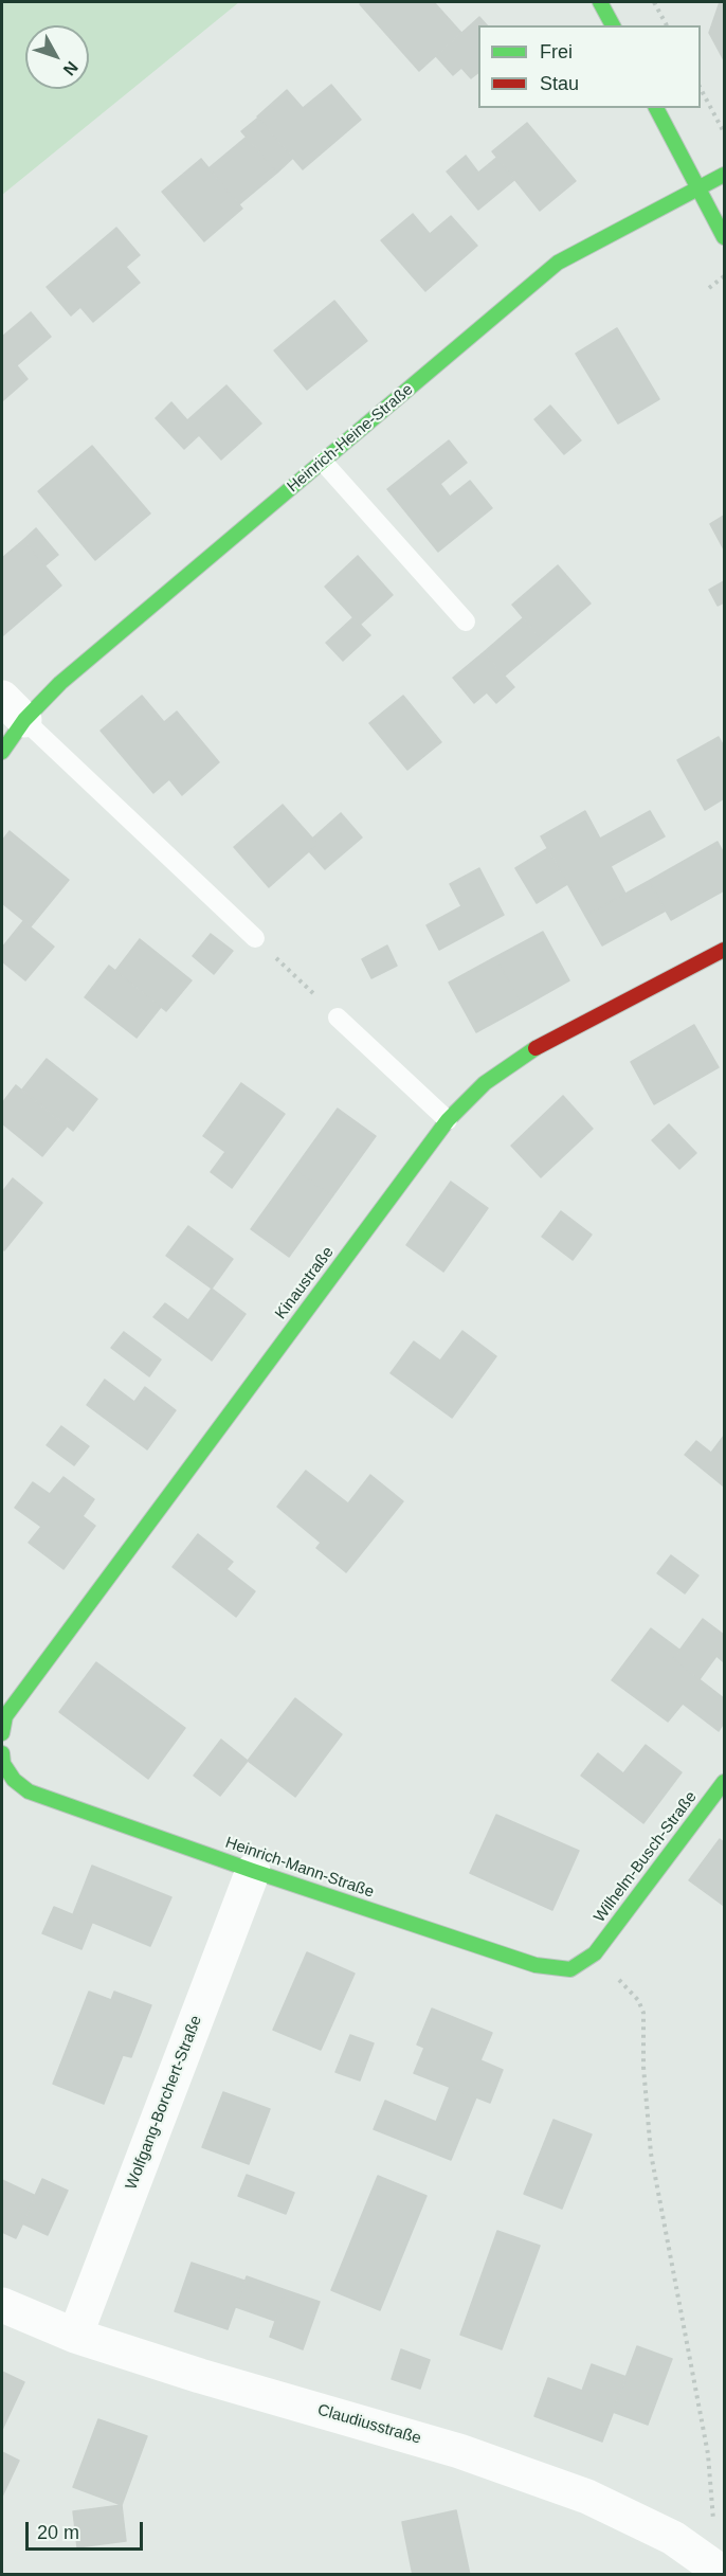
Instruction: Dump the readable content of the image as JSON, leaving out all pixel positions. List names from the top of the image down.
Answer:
{
  "streets": {
    "street": [
      "Heinrich-Heine-Straße",
      "Kinaustraße",
      "Wilhelm-Busch-Straße",
      "Heinrich-Mann-Straße",
      "Wolfgang-Borchert-Straße",
      "Claudiusstraße"
    ]
  },
  "crossings": [
    ["Wilhelm-Busch-Straße", "Heinrich-Mann-Straße"],
    ["Heinrich-Mann-Straße", "Wolfgang-Borchert-Straße"],
    ["Wolfgang-Borchert-Straße", "Claudiusstraße"]
  ],
  "legend": ["Frei", "Stau"],
  "scale_bar": "20 m",
  "north": "bottom right"
}
